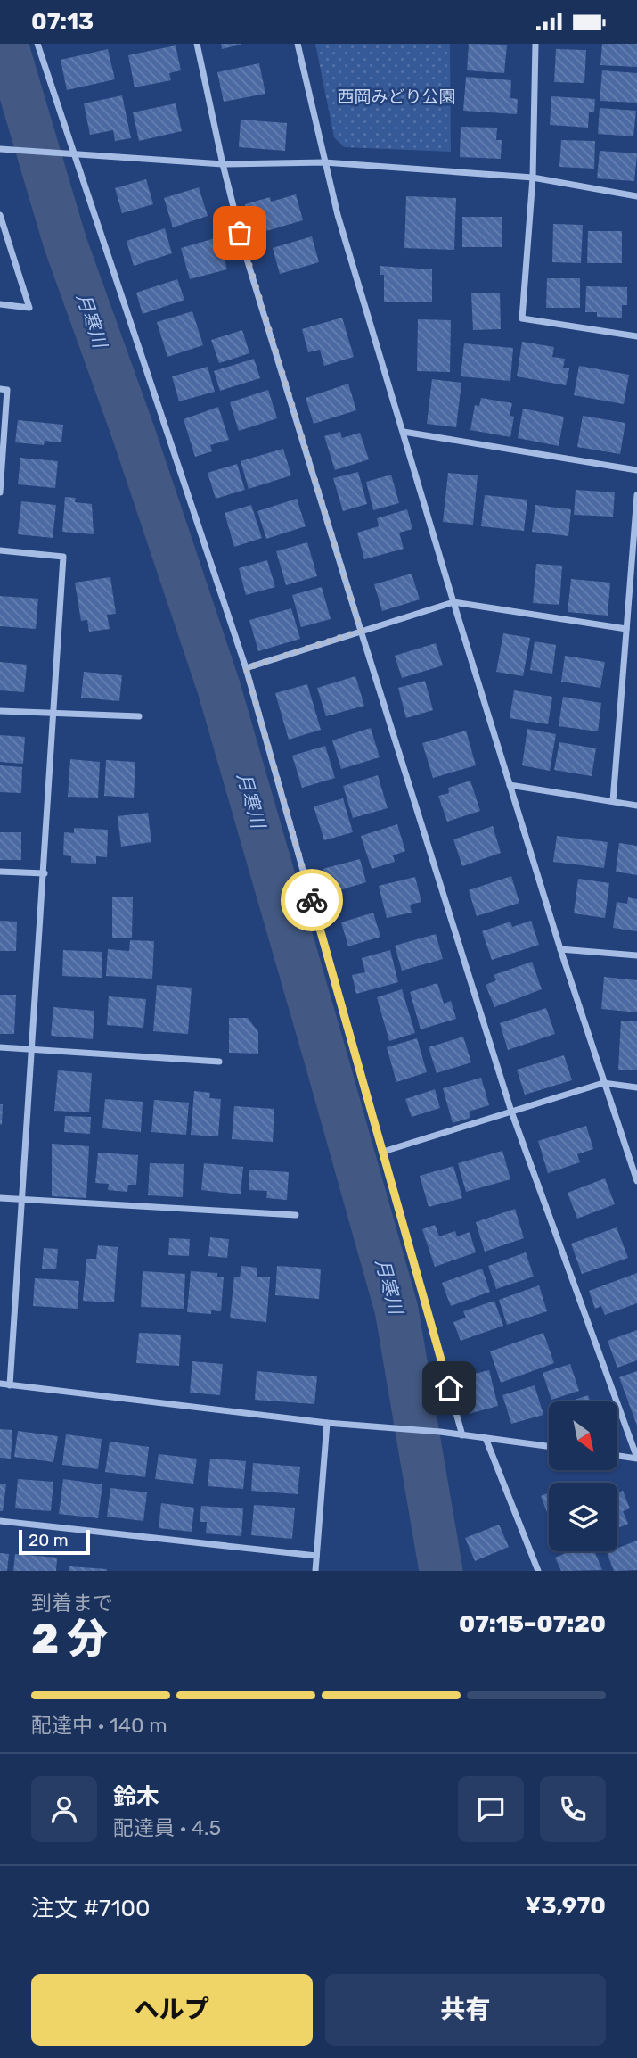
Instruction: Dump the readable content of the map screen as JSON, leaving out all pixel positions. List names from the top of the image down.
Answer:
{
  "water": ["月寒川"],
  "parks": ["西岡みどり公園"],
  "scale_bar": "20 m",
  "north": "bottom right",
  "page": {
    "status": "07:13",
    "scale": "20 m",
    "heading": ["2 分", "到着まで", "07:15–07:20"],
    "panel": [
      "鈴木",
      "配達員 · 4.5",
      "注文 #7100",
      "¥3,970"
    ],
    "bar": "配達中 · 140 m",
    "buttons": ["ヘルプ", "共有"]
  }
}
